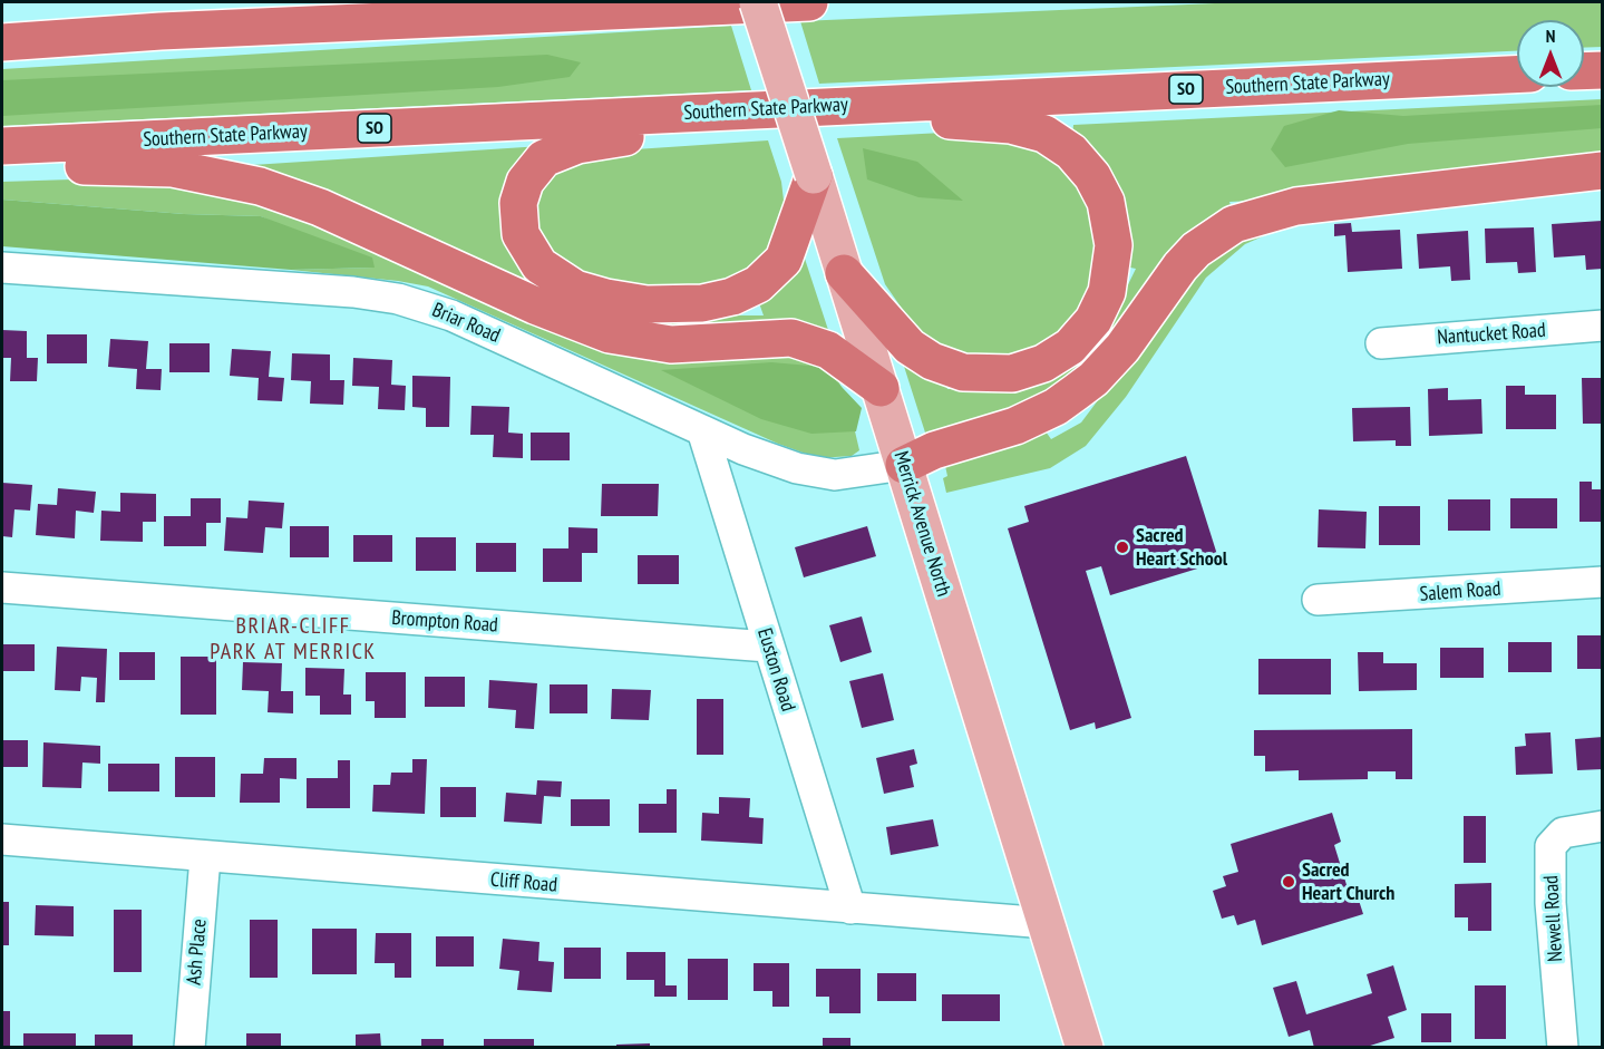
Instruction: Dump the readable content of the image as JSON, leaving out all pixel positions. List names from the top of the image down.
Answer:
{
  "streets": {
    "highway": ["Southern State Parkway", "SO"],
    "main road": ["Merrick Avenue North"],
    "street": [
      "Briar Road",
      "Nantucket Road",
      "Salem Road",
      "Brompton Road",
      "Euston Road",
      "Cliff Road",
      "Newell Road",
      "Ash Place"
    ]
  },
  "crossings": [
    ["Briar Road", "Merrick Avenue North"],
    ["Briar Road", "Euston Road"],
    ["Merrick Avenue North", "Cliff Road"],
    ["Brompton Road", "Euston Road"],
    ["Euston Road", "Cliff Road"],
    ["Cliff Road", "Ash Place"]
  ],
  "districts": ["BRIAR-CLIFF PARK AT MERRICK"],
  "places": ["Sacred Heart School", "Sacred Heart Church"],
  "north": "top"
}
